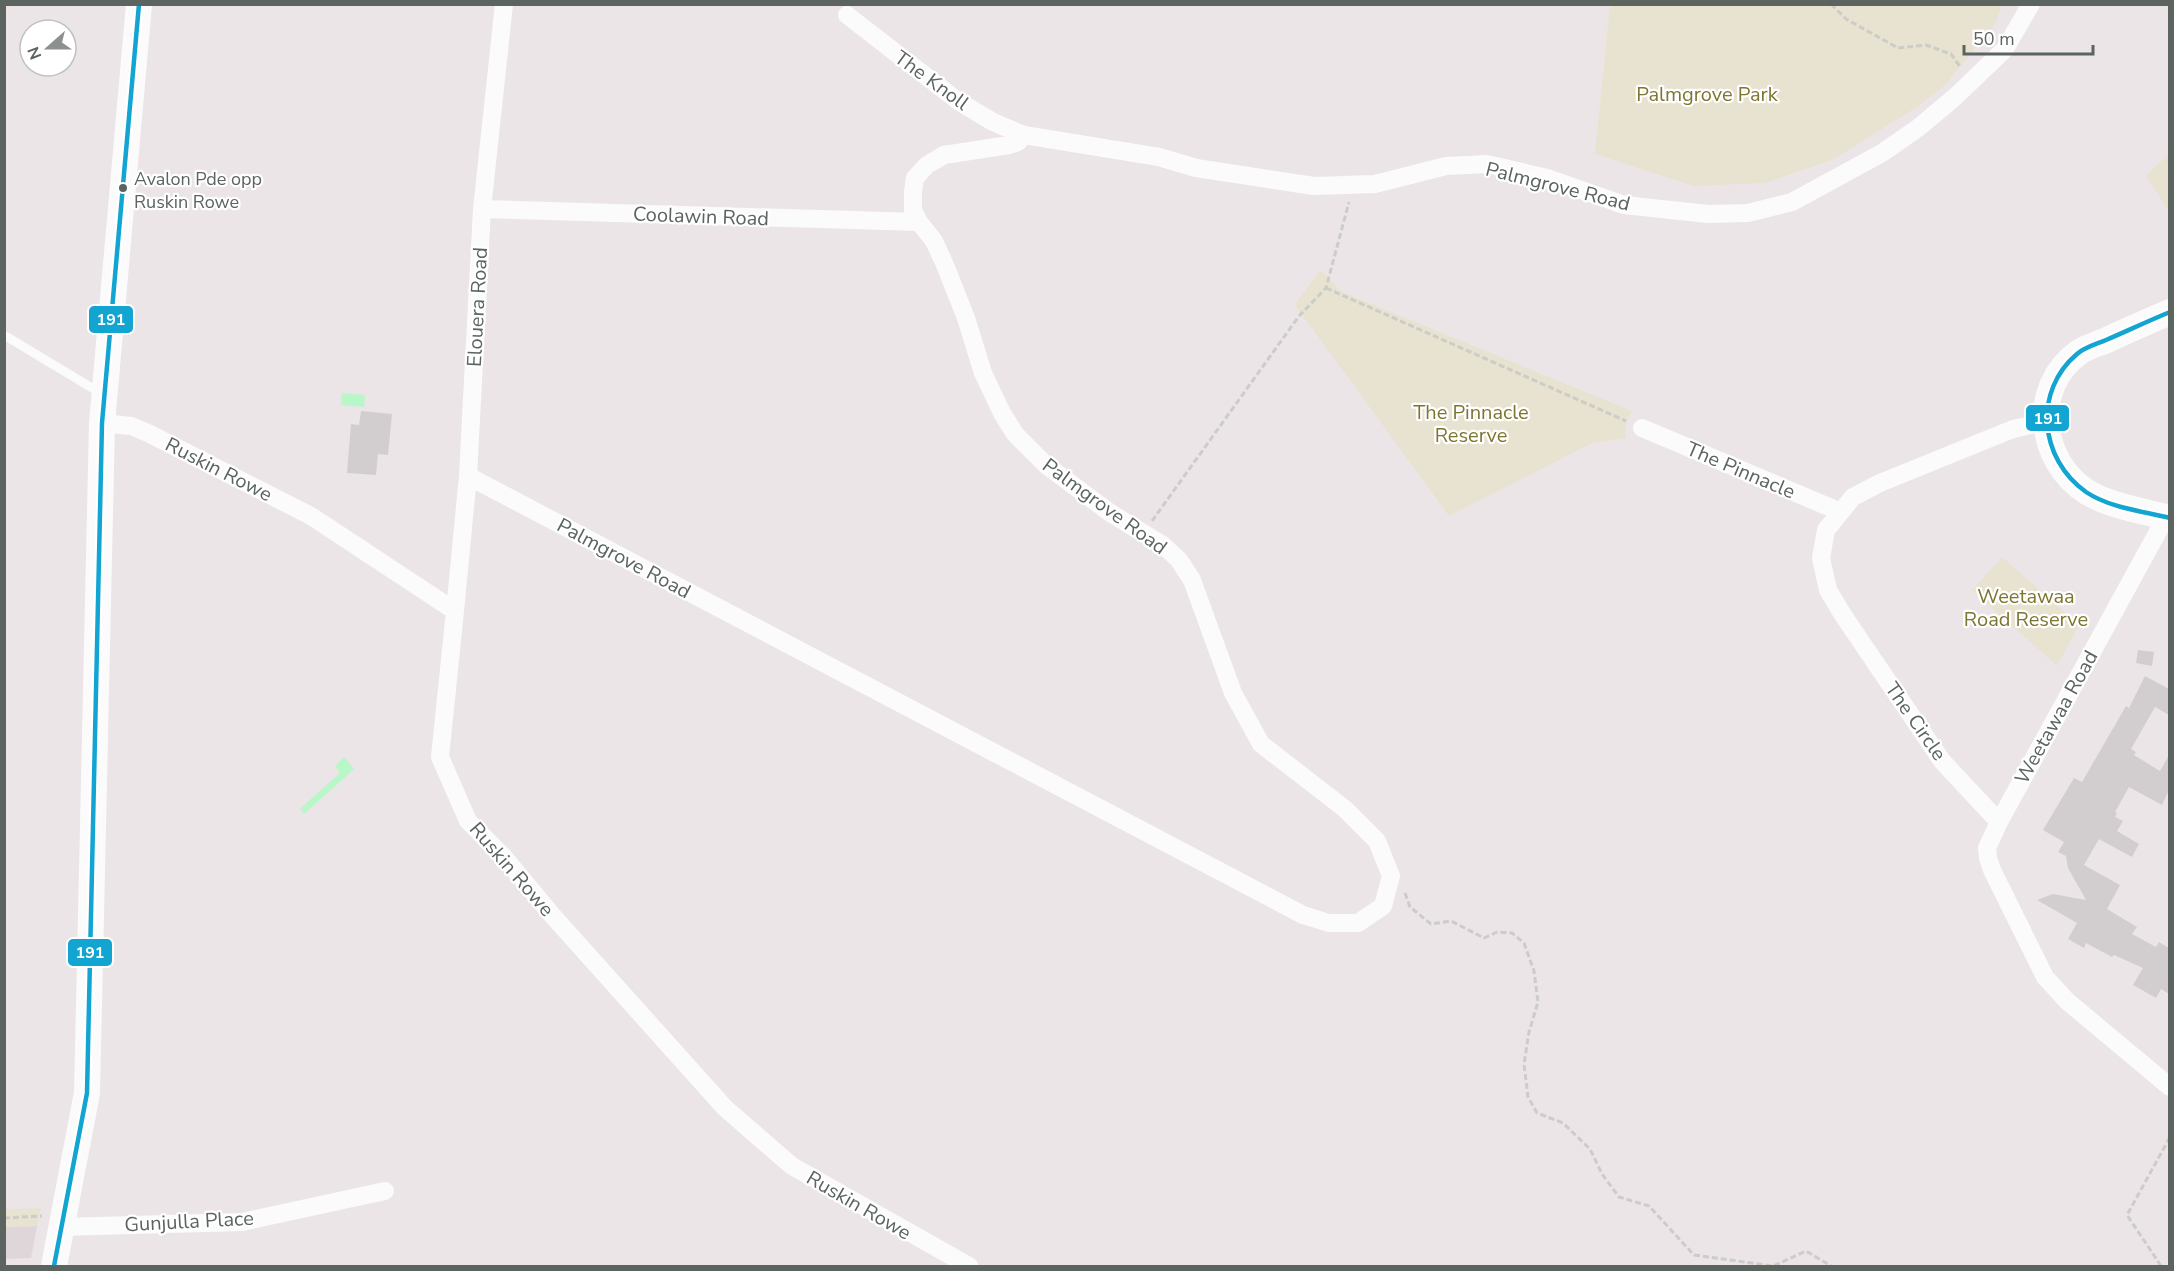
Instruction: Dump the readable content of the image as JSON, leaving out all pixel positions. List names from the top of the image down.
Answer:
{
  "streets": {
    "street": [
      "The Knoll",
      "Palmgrove Road",
      "Coolawin Road",
      "Elouera Road",
      "Ruskin Rowe",
      "The Pinnacle",
      "Weetawaa Road",
      "The Circle",
      "Gunjulla Place"
    ]
  },
  "crossings": [
    ["The Knoll", "Palmgrove Road"],
    ["Palmgrove Road", "Coolawin Road"],
    ["Palmgrove Road", "Elouera Road"],
    ["Coolawin Road", "Elouera Road"],
    ["Elouera Road", "Ruskin Rowe"],
    ["The Pinnacle", "The Circle"],
    ["Weetawaa Road", "The Circle"]
  ],
  "parks": ["Palmgrove Park", "The Pinnacle Reserve", "Weetawaa Road Reserve"],
  "places": ["Avalon Pde opp Ruskin Rowe"],
  "lines": ["transit line 191"],
  "scale_bar": "50 m",
  "north": "left"
}
